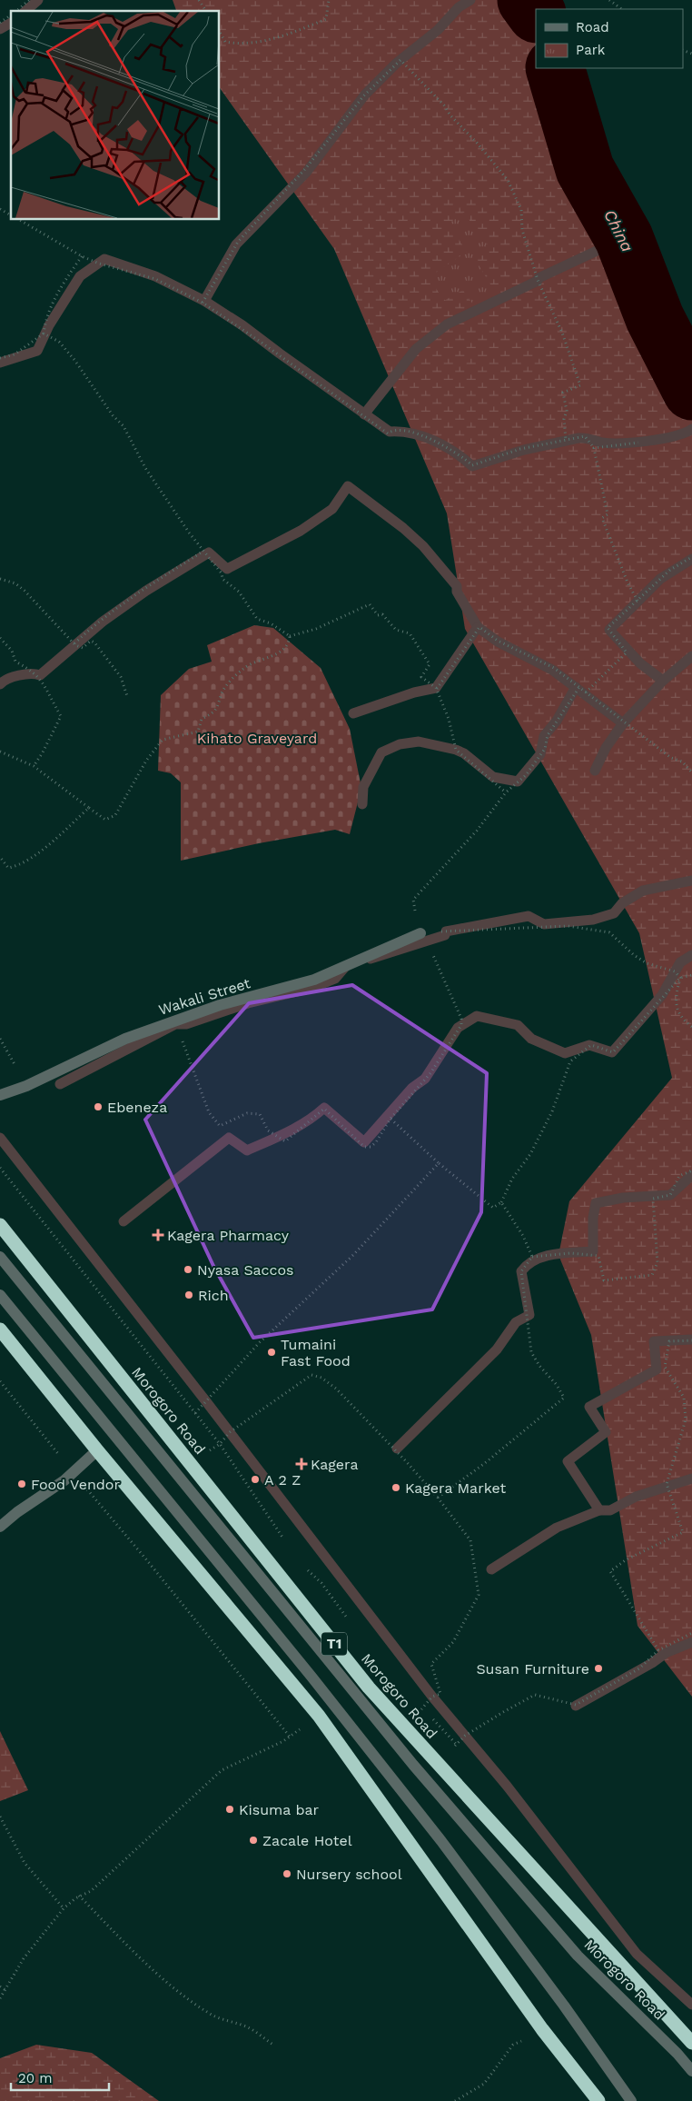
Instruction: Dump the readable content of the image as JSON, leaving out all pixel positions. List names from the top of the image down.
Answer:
{
  "streets": {
    "highway": ["Morogoro Road", "T1"],
    "street": ["Wakali Street"]
  },
  "water": ["China"],
  "parks": ["Kihato Graveyard"],
  "places": {
    "other": [
      "Ebeneza",
      "Nyasa Saccos",
      "Rich",
      "Tumaini Fast Food",
      "A 2 Z",
      "Food Vendor",
      "Kagera Market",
      "Susan Furniture",
      "Kisuma bar",
      "Zacale Hotel",
      "Nursery school"
    ],
    "health": ["Kagera Pharmacy", "Kagera"]
  },
  "legend": ["Road", "Park"],
  "scale_bar": "20 m"
}
